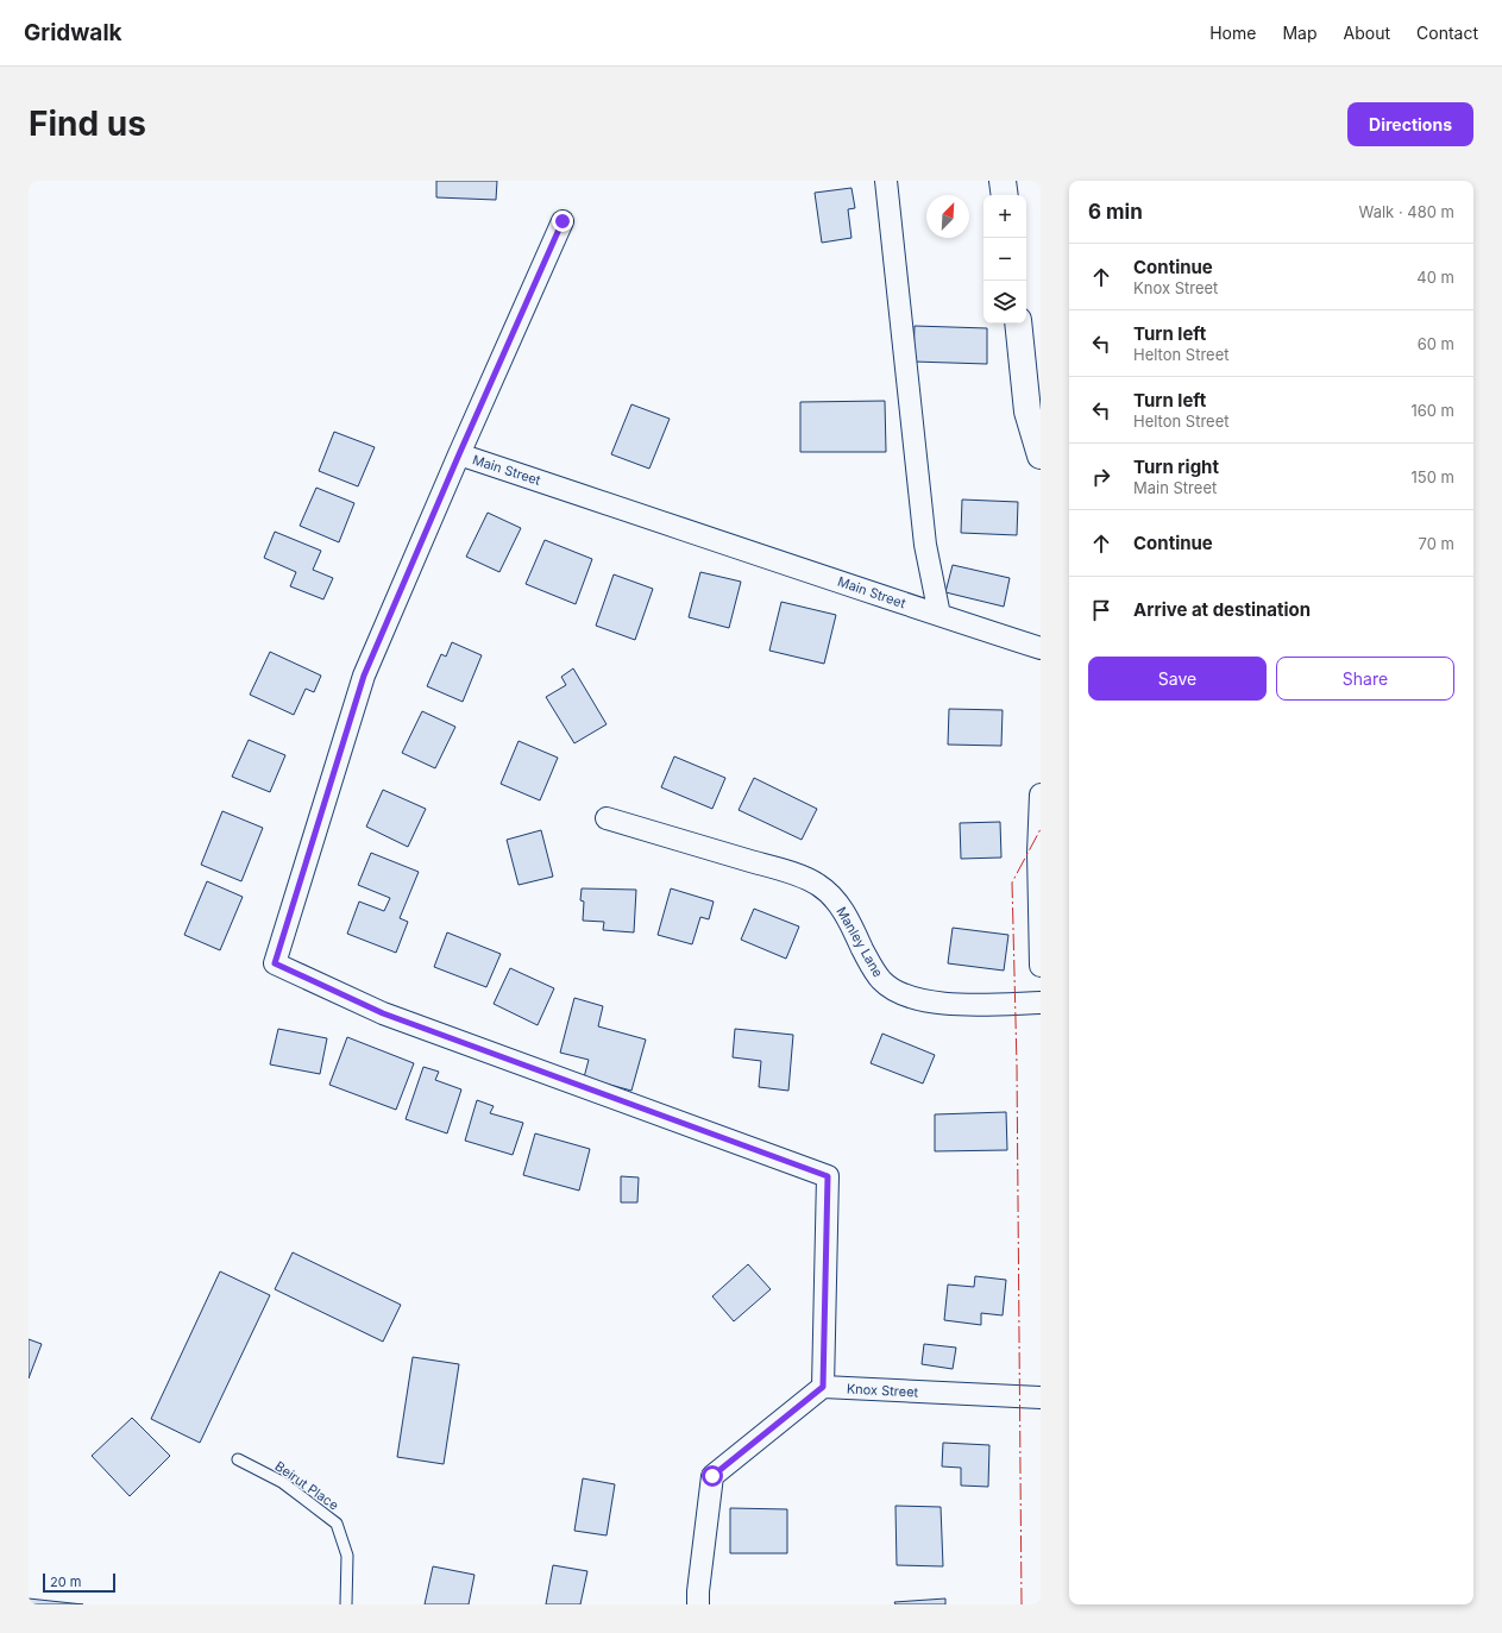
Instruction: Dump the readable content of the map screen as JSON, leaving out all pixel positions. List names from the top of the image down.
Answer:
{
  "streets": {
    "street": ["Main Street", "Manley Lane", "Knox Street"],
    "lane": ["Beirut Place"]
  },
  "crossings": [
    ["Main Street", "Knox Street"]
  ],
  "scale_bar": "20 m",
  "north": "top right",
  "page": {
    "header": "Gridwalk",
    "nav": [
      "Home",
      "Map",
      "About",
      "Contact"
    ],
    "buttons": [
      "Directions",
      ["Save", "Share"]
    ],
    "title": "Find us",
    "heading": ["6 min", "Walk · 480 m"],
    "map_buttons": ["+", "−"],
    "list": [
      ["Continue", "Knox Street", "40 m"],
      ["Turn left", "Helton Street", "60 m"],
      ["Turn left", "Helton Street", "160 m"],
      ["Turn right", "Main Street", "150 m"],
      ["Continue", "70 m"],
      "Arrive at destination"
    ],
    "scale": "20 m"
  }
}
